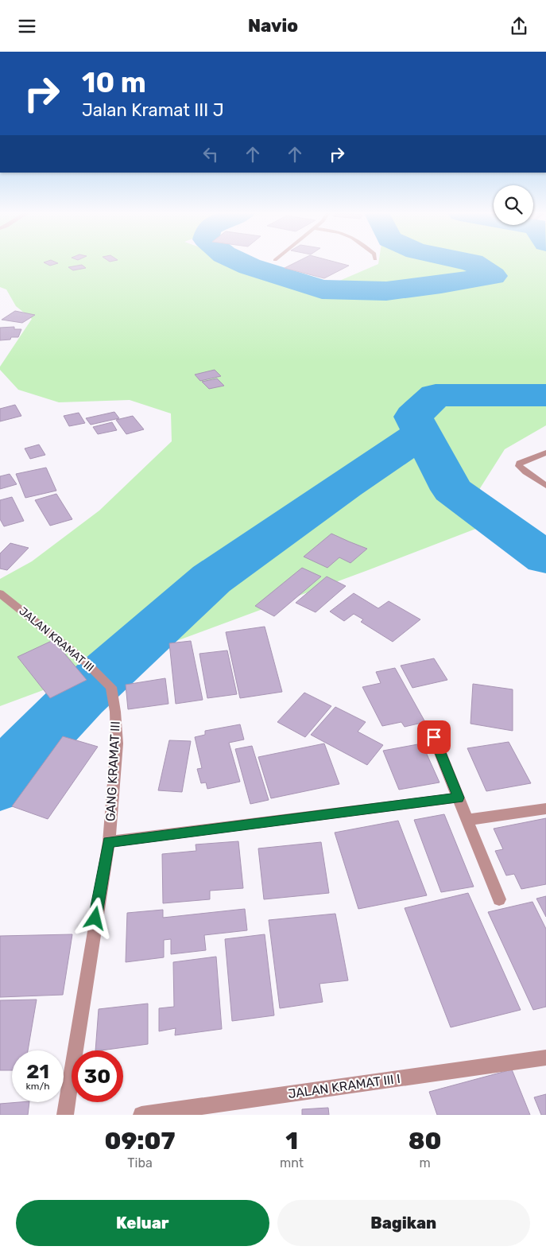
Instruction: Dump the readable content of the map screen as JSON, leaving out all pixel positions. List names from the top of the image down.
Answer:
{
  "streets": {
    "street": ["JALAN KRAMAT III", "GANG KRAMAT III", "JALAN KRAMAT III I"]
  },
  "crossings": [
    ["JALAN KRAMAT III", "GANG KRAMAT III"]
  ],
  "page": {
    "header": "Navio",
    "turn": ["10 m", "Jalan Kramat III J"],
    "speed": "21 km/h",
    "limit": "30",
    "eta": [
      "09:07",
      "Tiba",
      "1",
      "mnt",
      "80",
      "m"
    ],
    "buttons": ["Keluar", "Bagikan"]
  }
}
